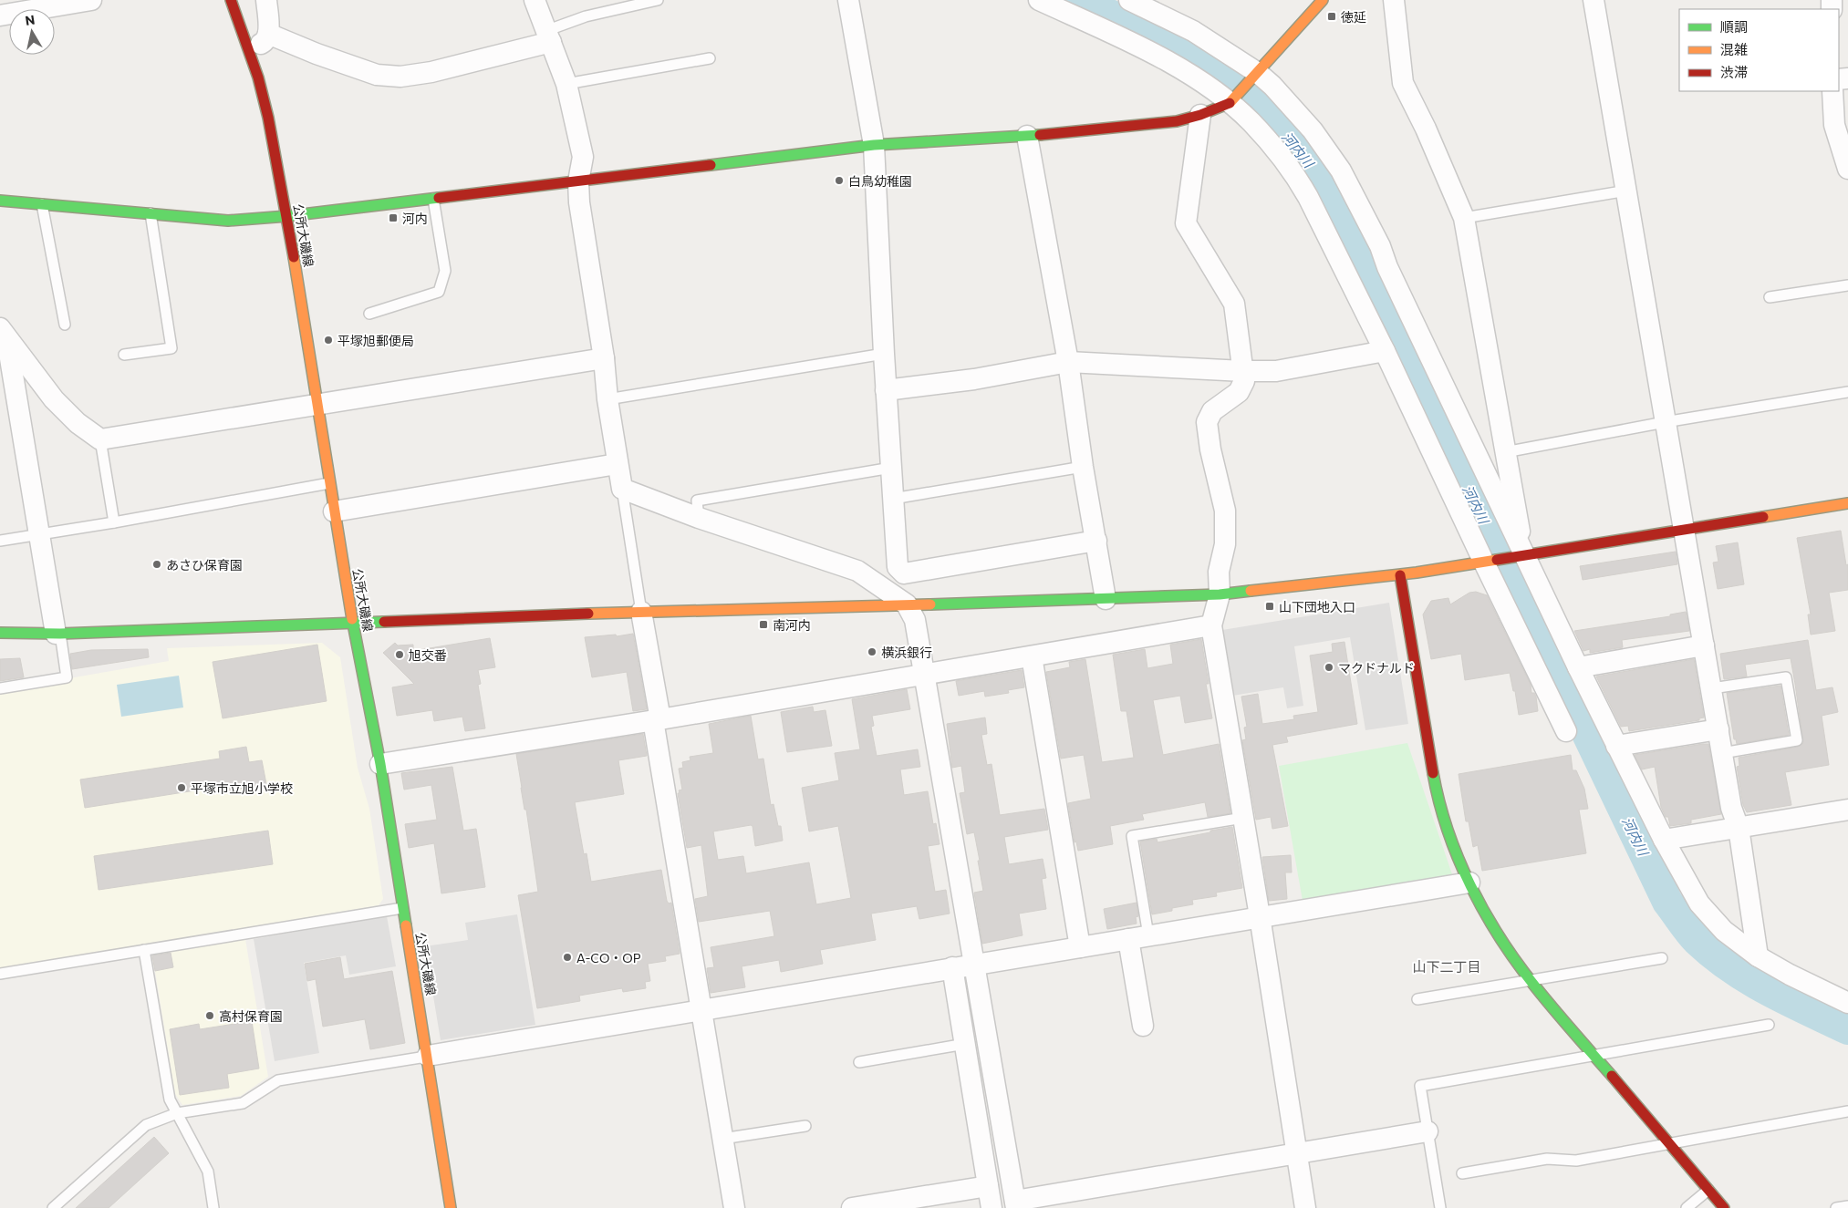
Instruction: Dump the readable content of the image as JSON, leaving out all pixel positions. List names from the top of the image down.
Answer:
{
  "streets": {
    "street": ["公所大磯線"]
  },
  "districts": ["山下二丁目"],
  "water": ["河内川"],
  "places": {
    "transit": [
      "徳延",
      "河内",
      "山下団地入口",
      "南河内"
    ],
    "other": [
      "白鳥幼稚園",
      "平塚旭郵便局",
      "あさひ保育園",
      "横浜銀行",
      "旭交番",
      "マクドナルド",
      "平塚市立旭小学校",
      "A-CO・OP",
      "高村保育園"
    ]
  },
  "legend": ["順調", "混雑", "渋滞"],
  "north": "top"
}
